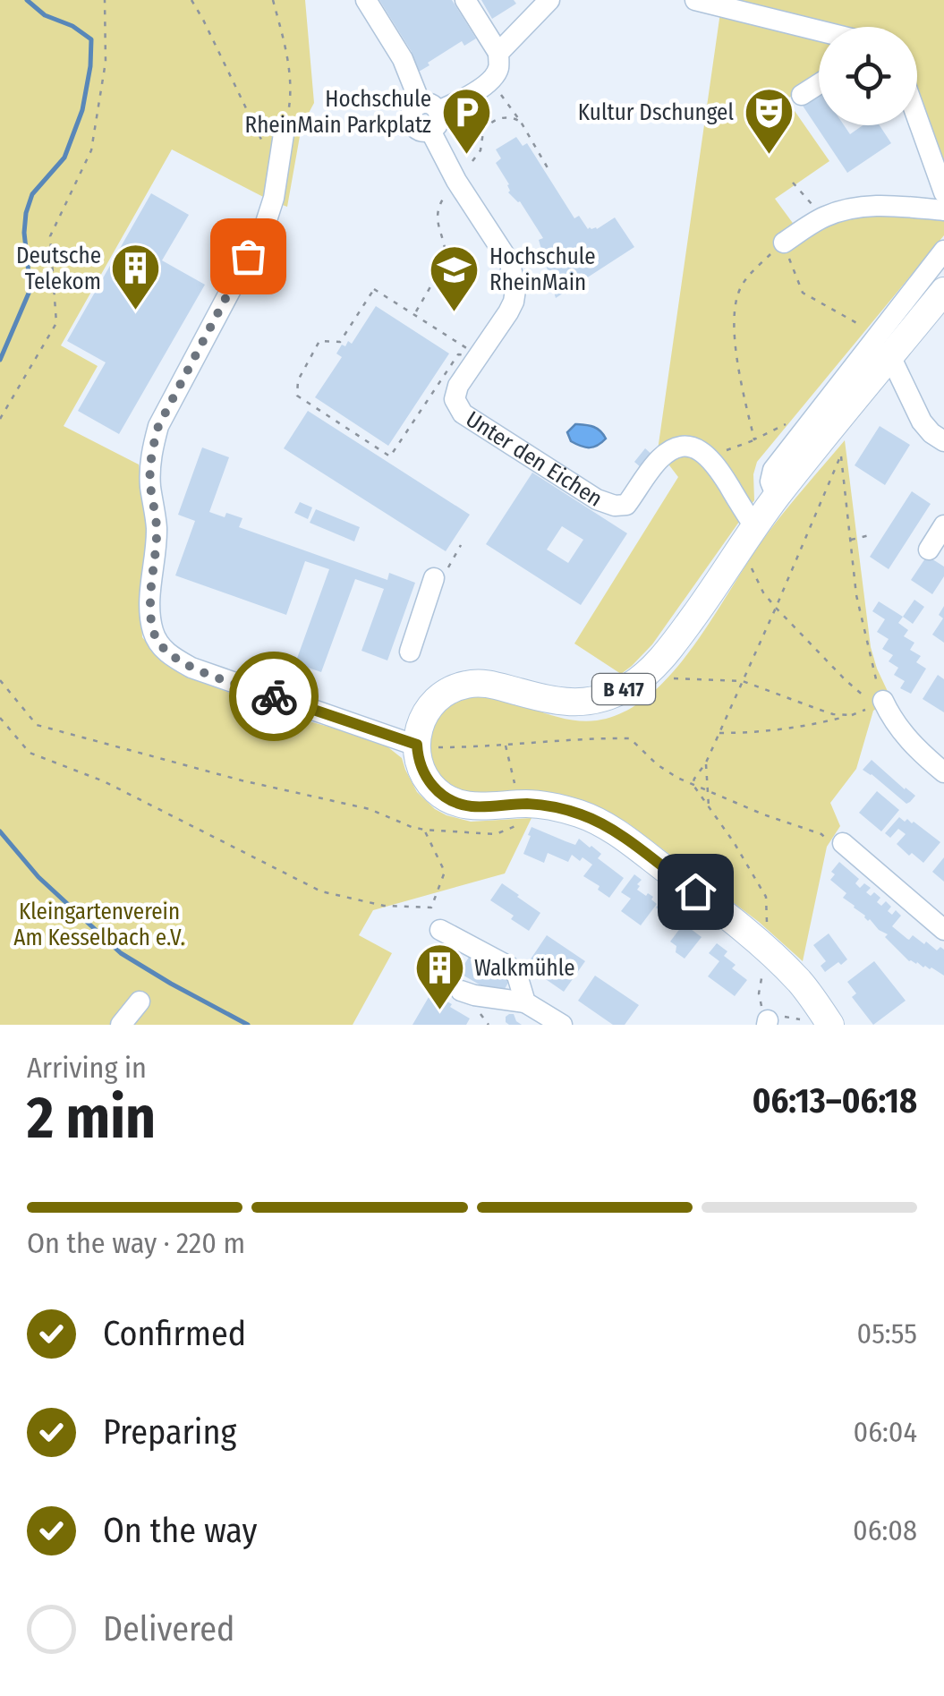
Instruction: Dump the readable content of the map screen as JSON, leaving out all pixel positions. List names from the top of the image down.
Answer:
{
  "streets": {
    "main road": ["B 417"],
    "street": ["Unter den Eichen"]
  },
  "parks": ["Kleingartenverein Am Kesselbach e.V."],
  "places": {
    "parking": ["Hochschule RheinMain Parkplatz"],
    "theatre": ["Kultur Dschungel"],
    "building": ["Deutsche Telekom", "Walkmühle"],
    "school or university": ["Hochschule RheinMain"]
  },
  "page": {
    "heading": ["2 min", "Arriving in", "06:13–06:18"],
    "bar": "On the way · 220 m",
    "list": [
      ["Confirmed", "05:55"],
      ["Preparing", "06:04"],
      ["On the way", "06:08"],
      "Delivered"
    ]
  }
}
